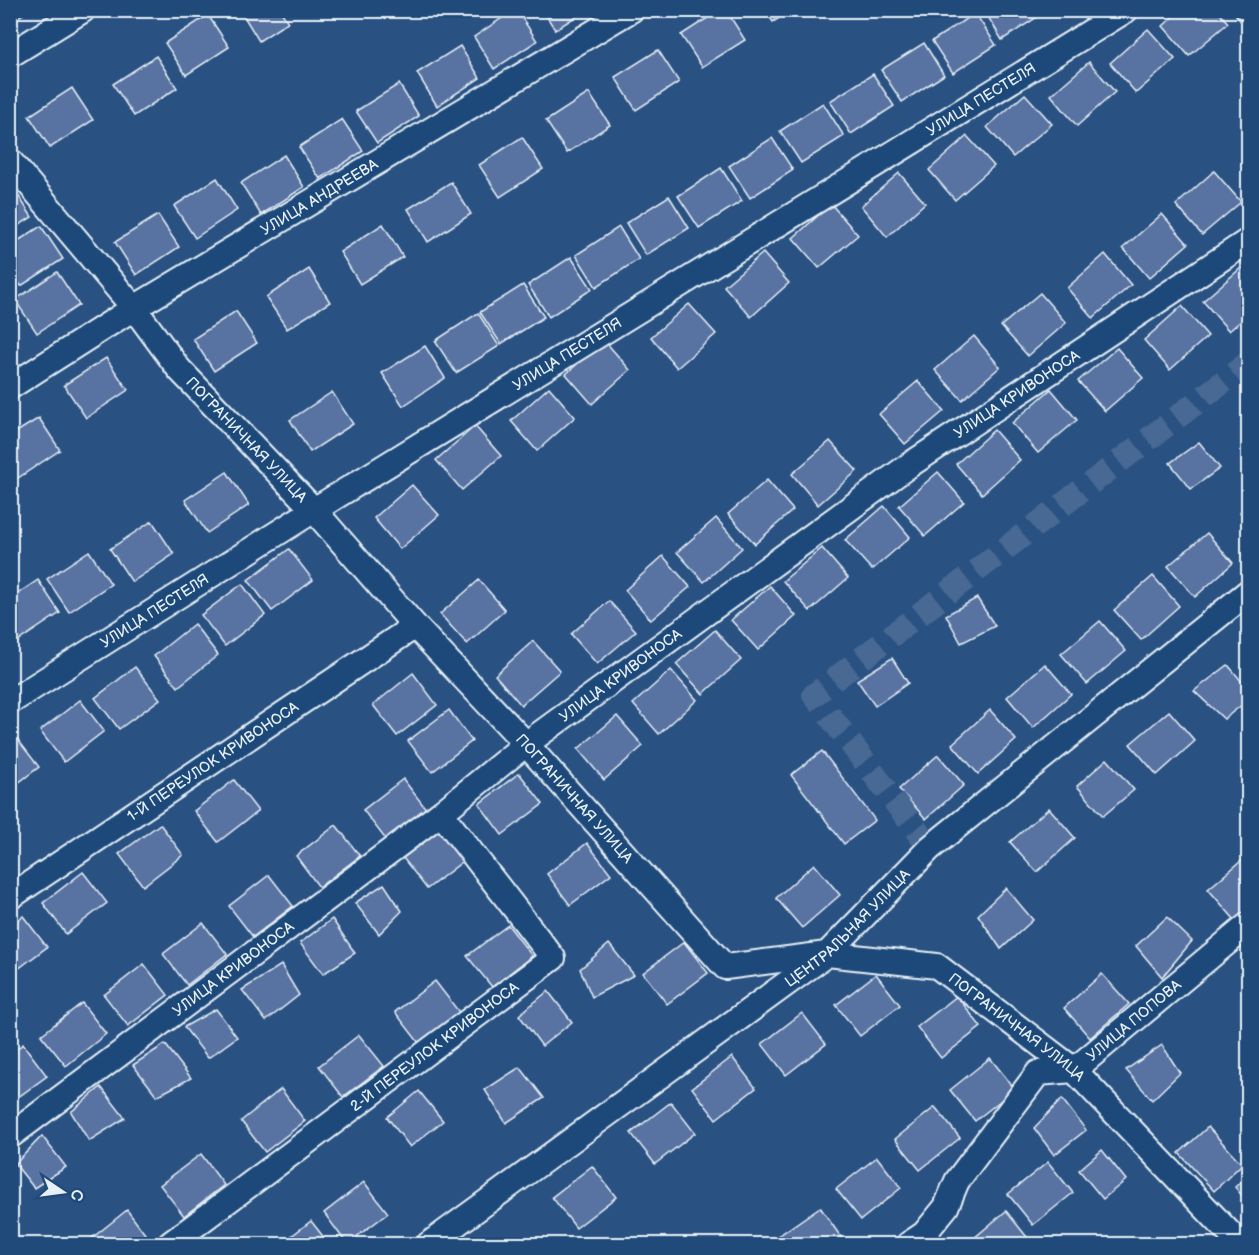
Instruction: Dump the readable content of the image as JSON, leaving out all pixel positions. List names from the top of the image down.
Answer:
{
  "streets": {
    "street": [
      "УЛИЦА ПЕСТЕЛЯ",
      "УЛИЦА АНДРЕЕВА",
      "УЛИЦА КРИВОНОСА",
      "ПОГРАНИЧНАЯ УЛИЦА",
      "1-Й ПЕРЕУЛОК КРИВОНОСА",
      "ЦЕНТРАЛЬНАЯ УЛИЦА",
      "УЛИЦА ПОПОВА",
      "2-Й ПЕРЕУЛОК КРИВОНОСА"
    ]
  },
  "crossings": [
    ["УЛИЦА ПЕСТЕЛЯ", "ПОГРАНИЧНАЯ УЛИЦА"],
    ["УЛИЦА АНДРЕЕВА", "ПОГРАНИЧНАЯ УЛИЦА"],
    ["УЛИЦА КРИВОНОСА", "ПОГРАНИЧНАЯ УЛИЦА"],
    ["УЛИЦА КРИВОНОСА", "2-Й ПЕРЕУЛОК КРИВОНОСА"],
    ["ПОГРАНИЧНАЯ УЛИЦА", "1-Й ПЕРЕУЛОК КРИВОНОСА"],
    ["ПОГРАНИЧНАЯ УЛИЦА", "ЦЕНТРАЛЬНАЯ УЛИЦА"],
    ["ПОГРАНИЧНАЯ УЛИЦА", "УЛИЦА ПОПОВА"]
  ],
  "north": "right"
}
